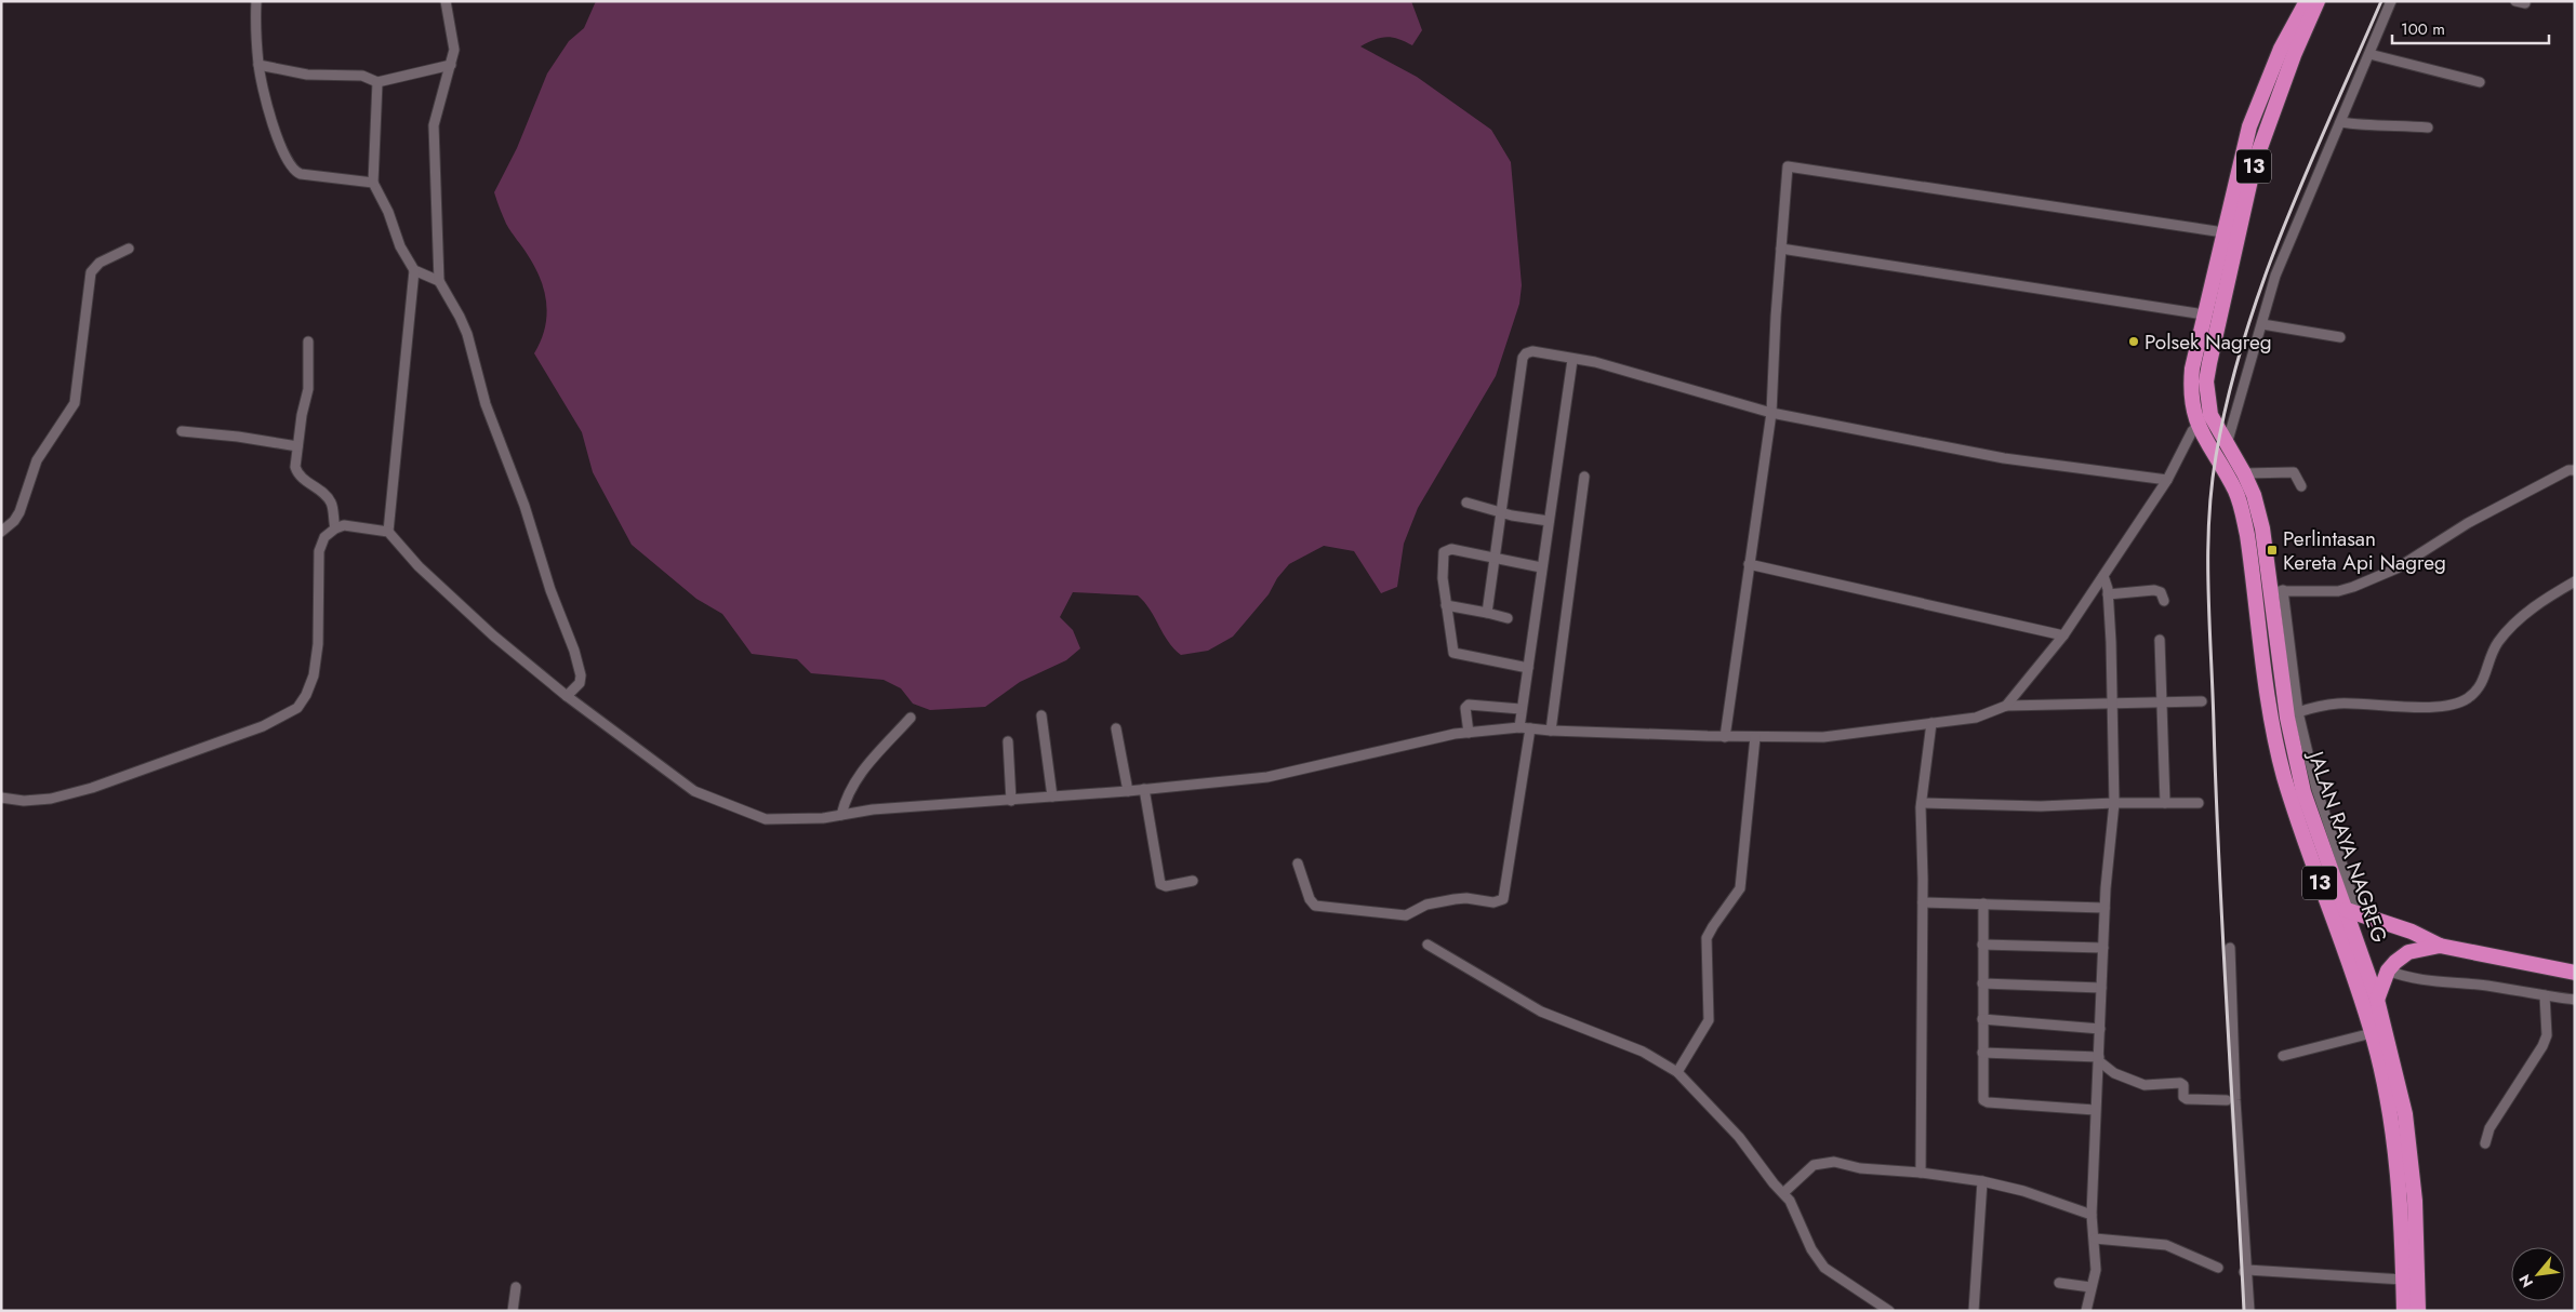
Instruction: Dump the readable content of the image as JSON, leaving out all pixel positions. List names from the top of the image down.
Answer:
{
  "streets": {
    "highway": ["13", "JALAN RAYA NAGREG"]
  },
  "places": {
    "other": ["Polsek Nagreg"],
    "transit": ["Perlintasan Kereta Api Nagreg"]
  },
  "scale_bar": "100 m",
  "north": "bottom left"
}
